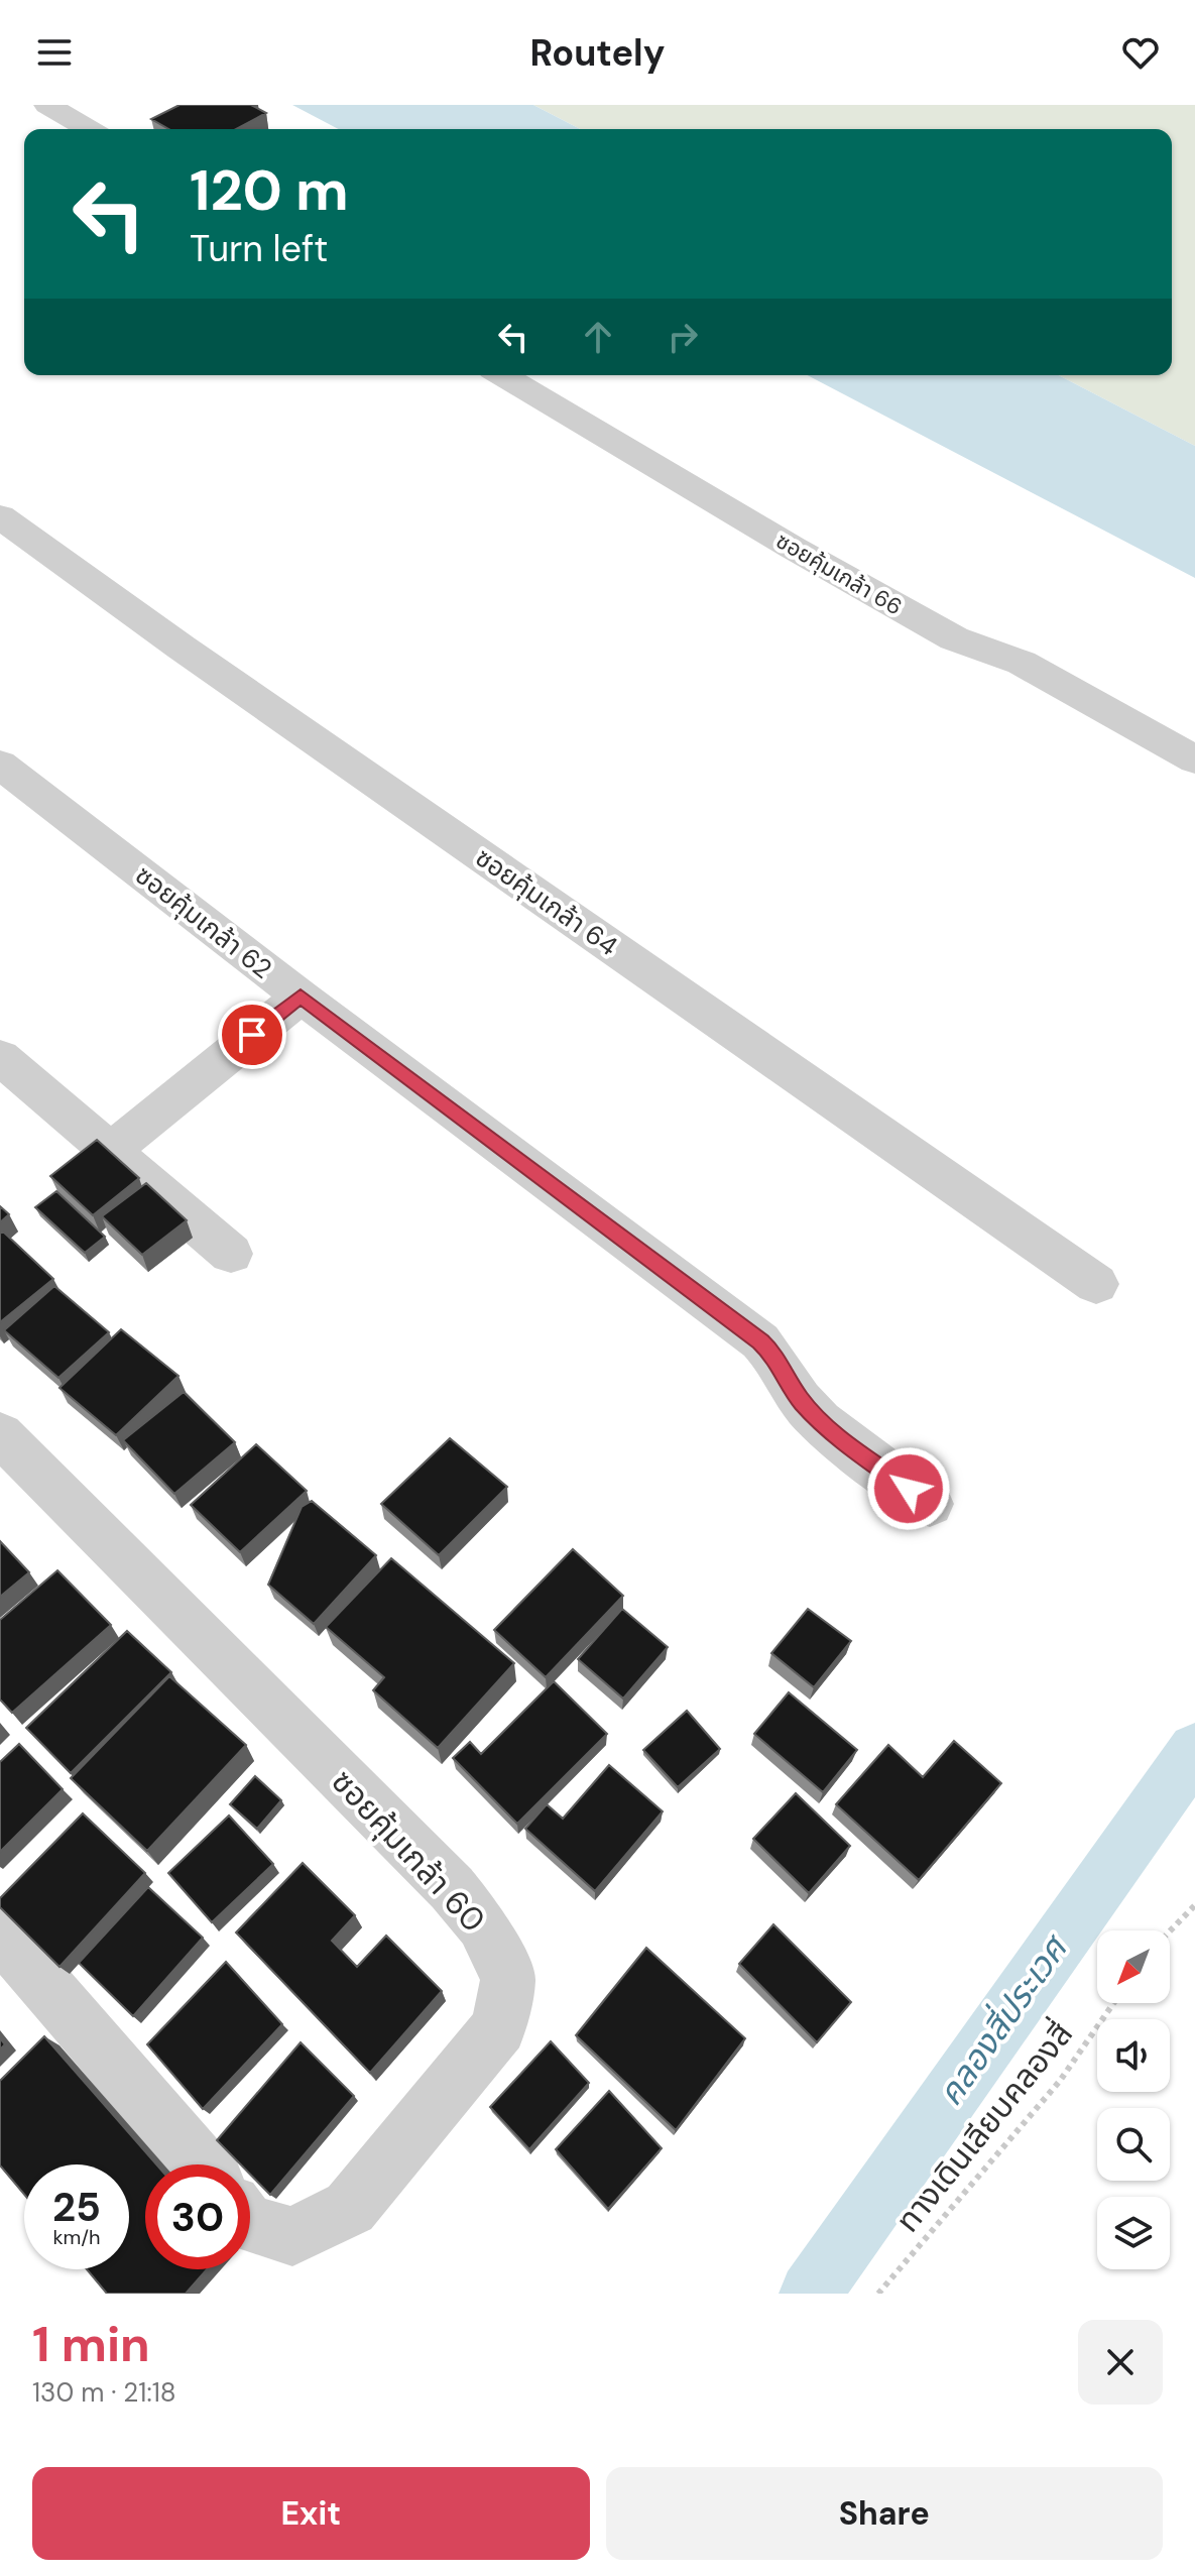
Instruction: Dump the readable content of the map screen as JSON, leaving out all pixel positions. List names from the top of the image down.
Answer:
{
  "streets": {
    "street": [
      "ซอยคุ้มเกล้า 66",
      "ซอยคุ้มเกล้า 64",
      "ซอยคุ้มเกล้า 62",
      "ซอยคุ้มเกล้า 60"
    ],
    "path": ["ทางเดินเลียบคลองสี่"]
  },
  "water": ["คลองสี่ประเวศ"],
  "north": "bottom left",
  "page": {
    "header": "Routely",
    "turn": ["120 m", "Turn left"],
    "speed": "25 km/h",
    "limit": "30",
    "heading": ["1 min", "130 m · 21:18"],
    "buttons": ["Exit", "Share"]
  }
}
